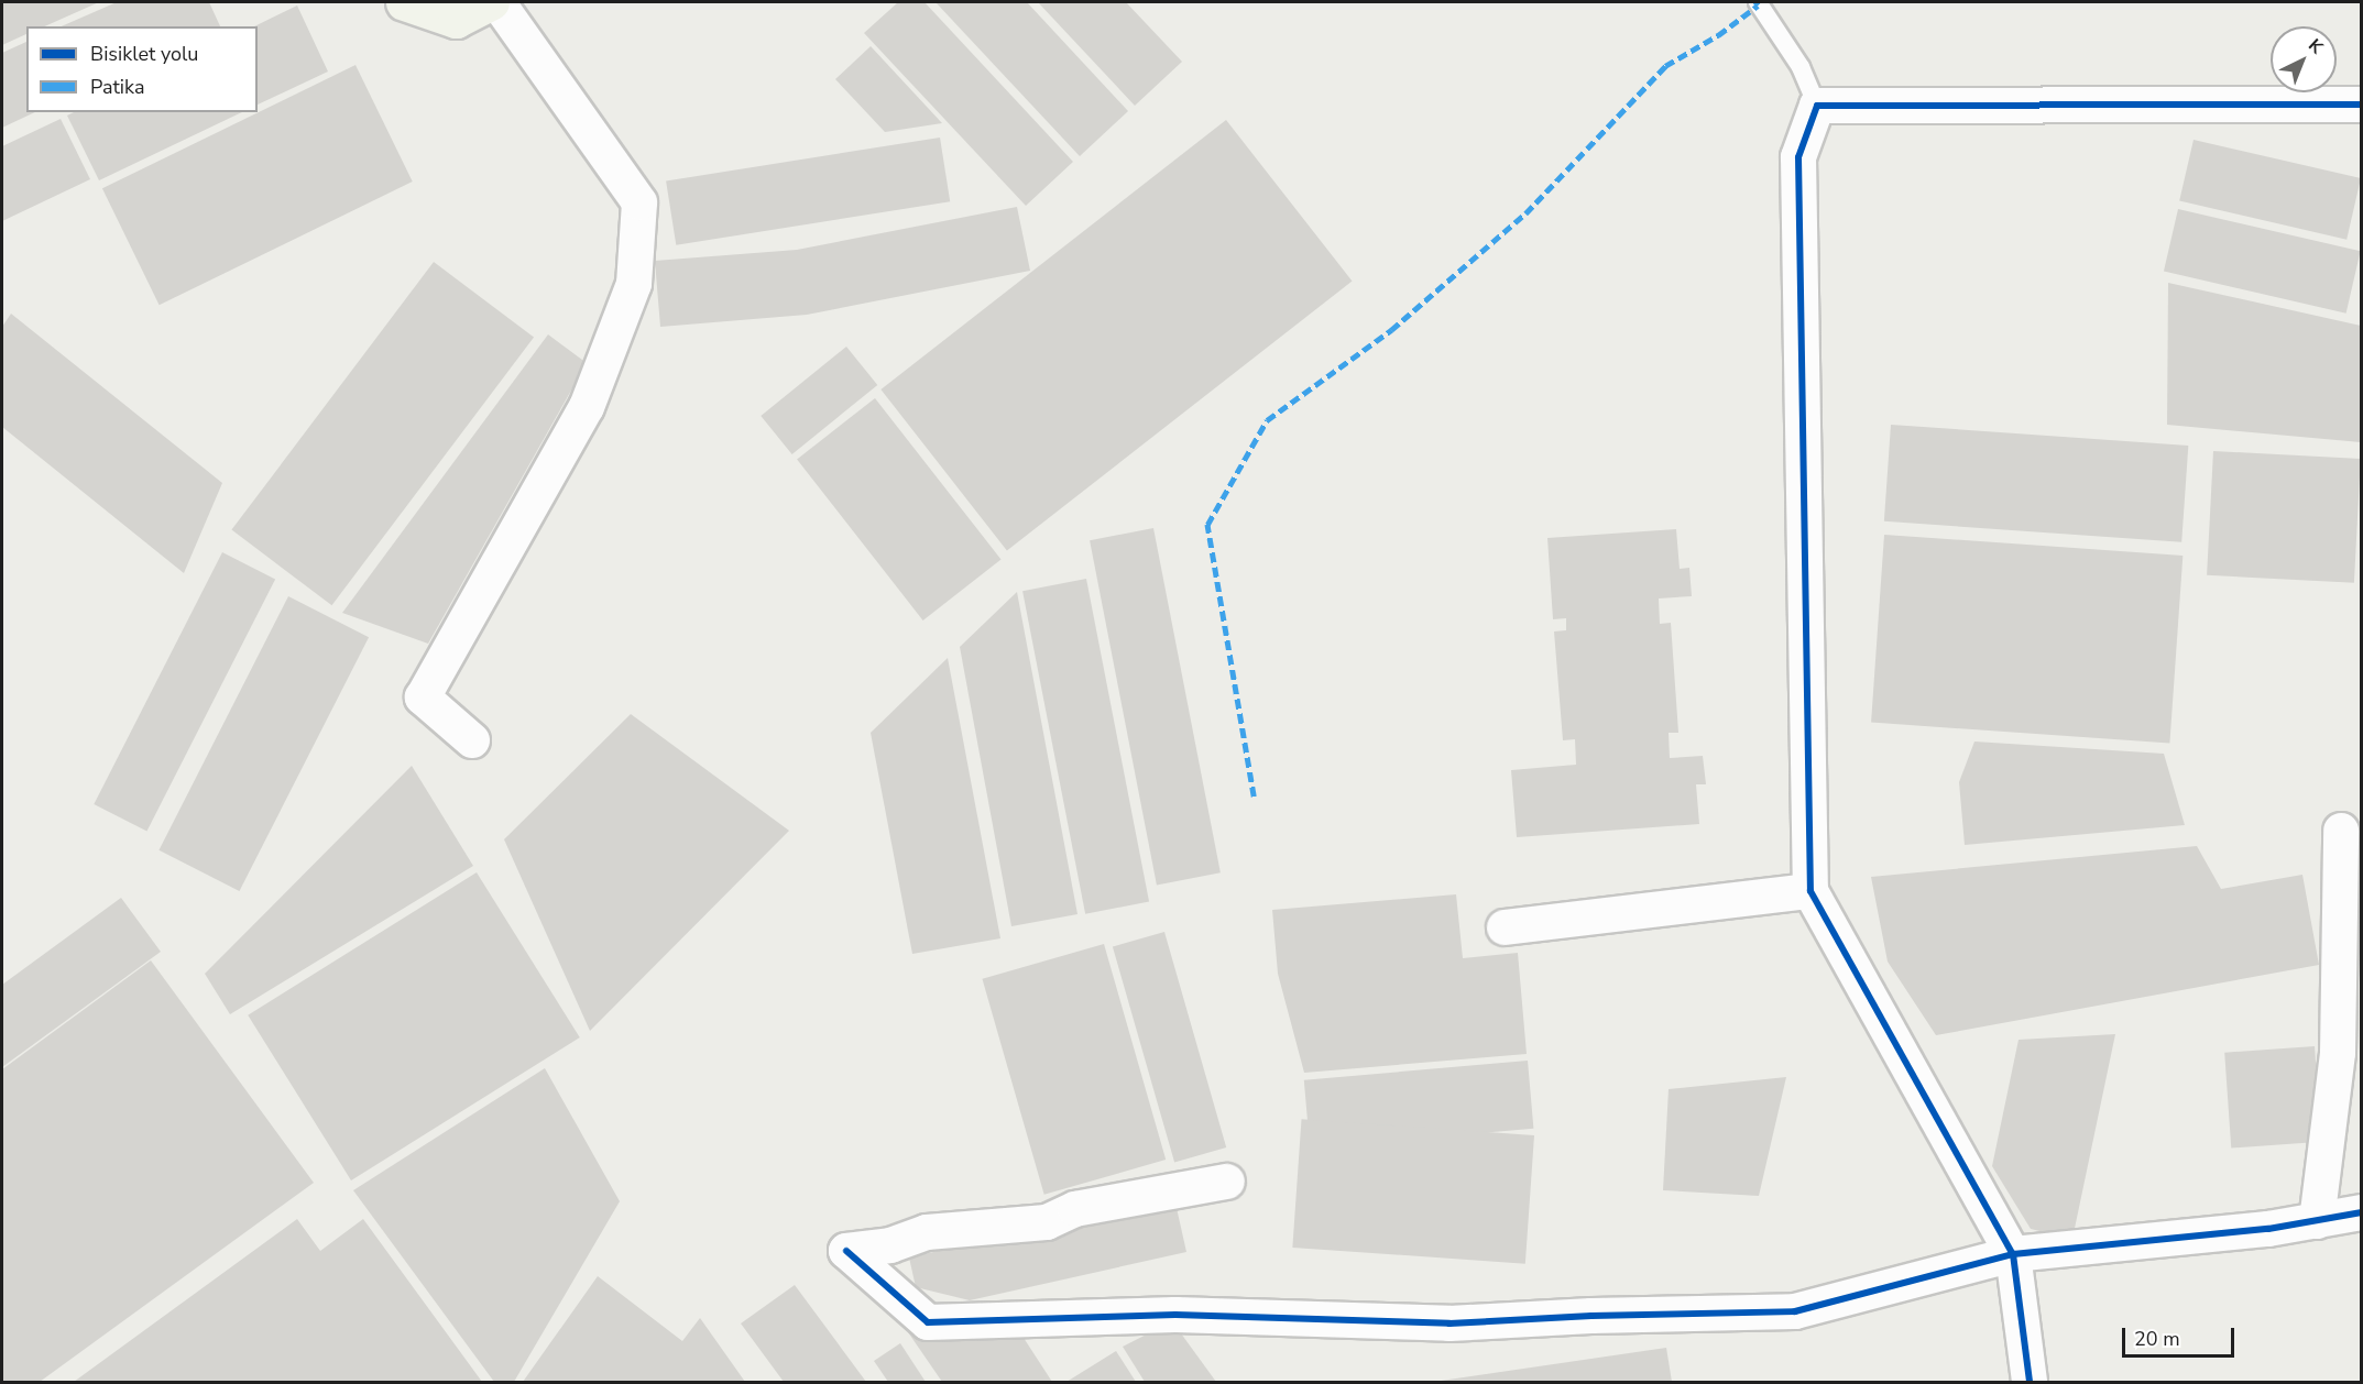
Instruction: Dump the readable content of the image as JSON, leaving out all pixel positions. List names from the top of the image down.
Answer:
{
  "legend": ["Bisiklet yolu", "Patika"],
  "scale_bar": "20 m",
  "north": "top right"
}
